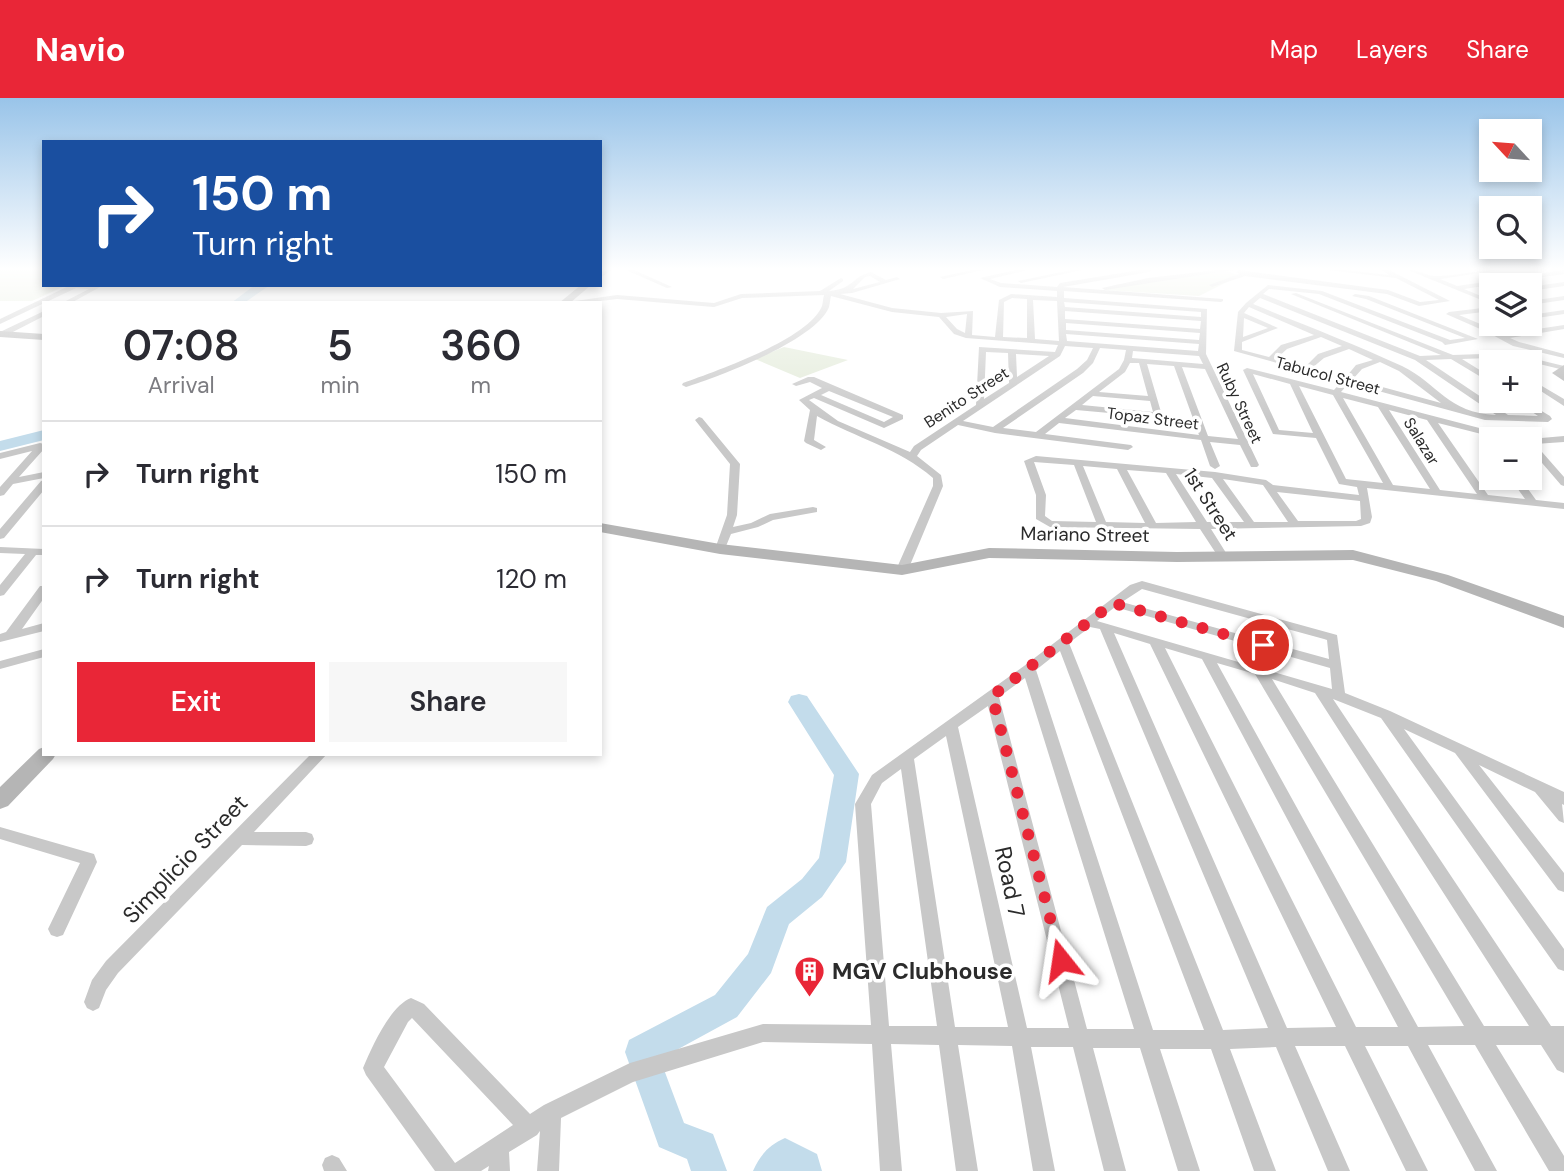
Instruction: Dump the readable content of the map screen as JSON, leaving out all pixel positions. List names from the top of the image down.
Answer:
{
  "streets": {
    "main road": ["Mariano Street"],
    "street": [
      "Tabucol Street",
      "Benito Street",
      "Ruby Street",
      "Topaz Street",
      "Salazar",
      "1st Street",
      "Simplicio Street",
      "Road 7"
    ]
  },
  "crossings": [
    ["Tabucol Street", "Salazar"],
    ["Ruby Street", "Topaz Street"],
    ["1st Street", "Mariano Street"]
  ],
  "places": {
    "building": ["MGV Clubhouse"]
  },
  "north": "top left",
  "page": {
    "header": "Navio",
    "nav": ["Map", "Layers", "Share"],
    "map_buttons": ["+", "−"],
    "turn": ["150 m", "Turn right"],
    "eta": [
      "07:08",
      "Arrival",
      "5",
      "min",
      "360",
      "m"
    ],
    "list": [
      {
        "name": "Turn right",
        "value": "150 m"
      },
      {
        "name": "Turn right",
        "value": "120 m"
      }
    ],
    "buttons": ["Exit", "Share"]
  }
}
